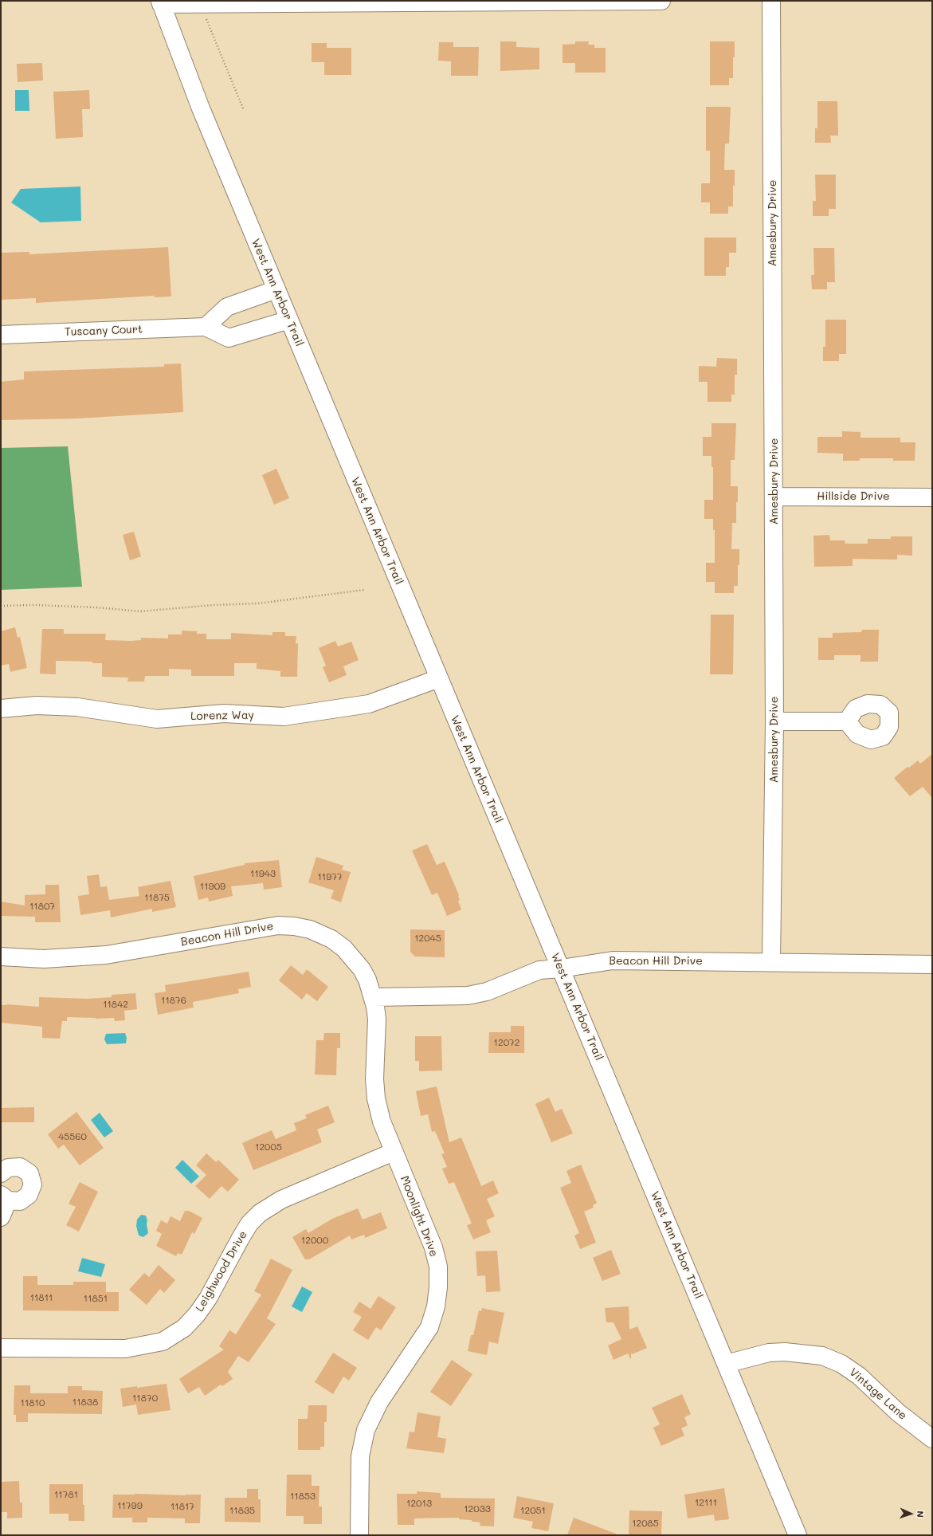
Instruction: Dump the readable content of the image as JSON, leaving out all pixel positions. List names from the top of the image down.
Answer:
{
  "streets": {
    "street": [
      "Amesbury Drive",
      "West Ann Arbor Trail",
      "Tuscany Court",
      "Hillside Drive",
      "Lorenz Way",
      "Beacon Hill Drive",
      "Moonlight Drive",
      "Leighwood Drive",
      "Vintage Lane"
    ]
  },
  "crossings": [
    ["Amesbury Drive", "Hillside Drive"],
    ["Amesbury Drive", "Beacon Hill Drive"],
    ["West Ann Arbor Trail", "Tuscany Court"],
    ["West Ann Arbor Trail", "Lorenz Way"],
    ["West Ann Arbor Trail", "Beacon Hill Drive"],
    ["West Ann Arbor Trail", "Vintage Lane"],
    ["Beacon Hill Drive", "Moonlight Drive"],
    ["Moonlight Drive", "Leighwood Drive"]
  ],
  "house_numbers": [
    "11943",
    "11977",
    "11909",
    "11875",
    "11807",
    "12045",
    "11876",
    "11842",
    "12072",
    "45560",
    "12005",
    "12000",
    "11811",
    "11851",
    "11870",
    "11838",
    "11810",
    "11781",
    "11853",
    "12111",
    "12013",
    "11799",
    "11817",
    "12033",
    "11835",
    "12051",
    "12085"
  ],
  "north": "right"
}
